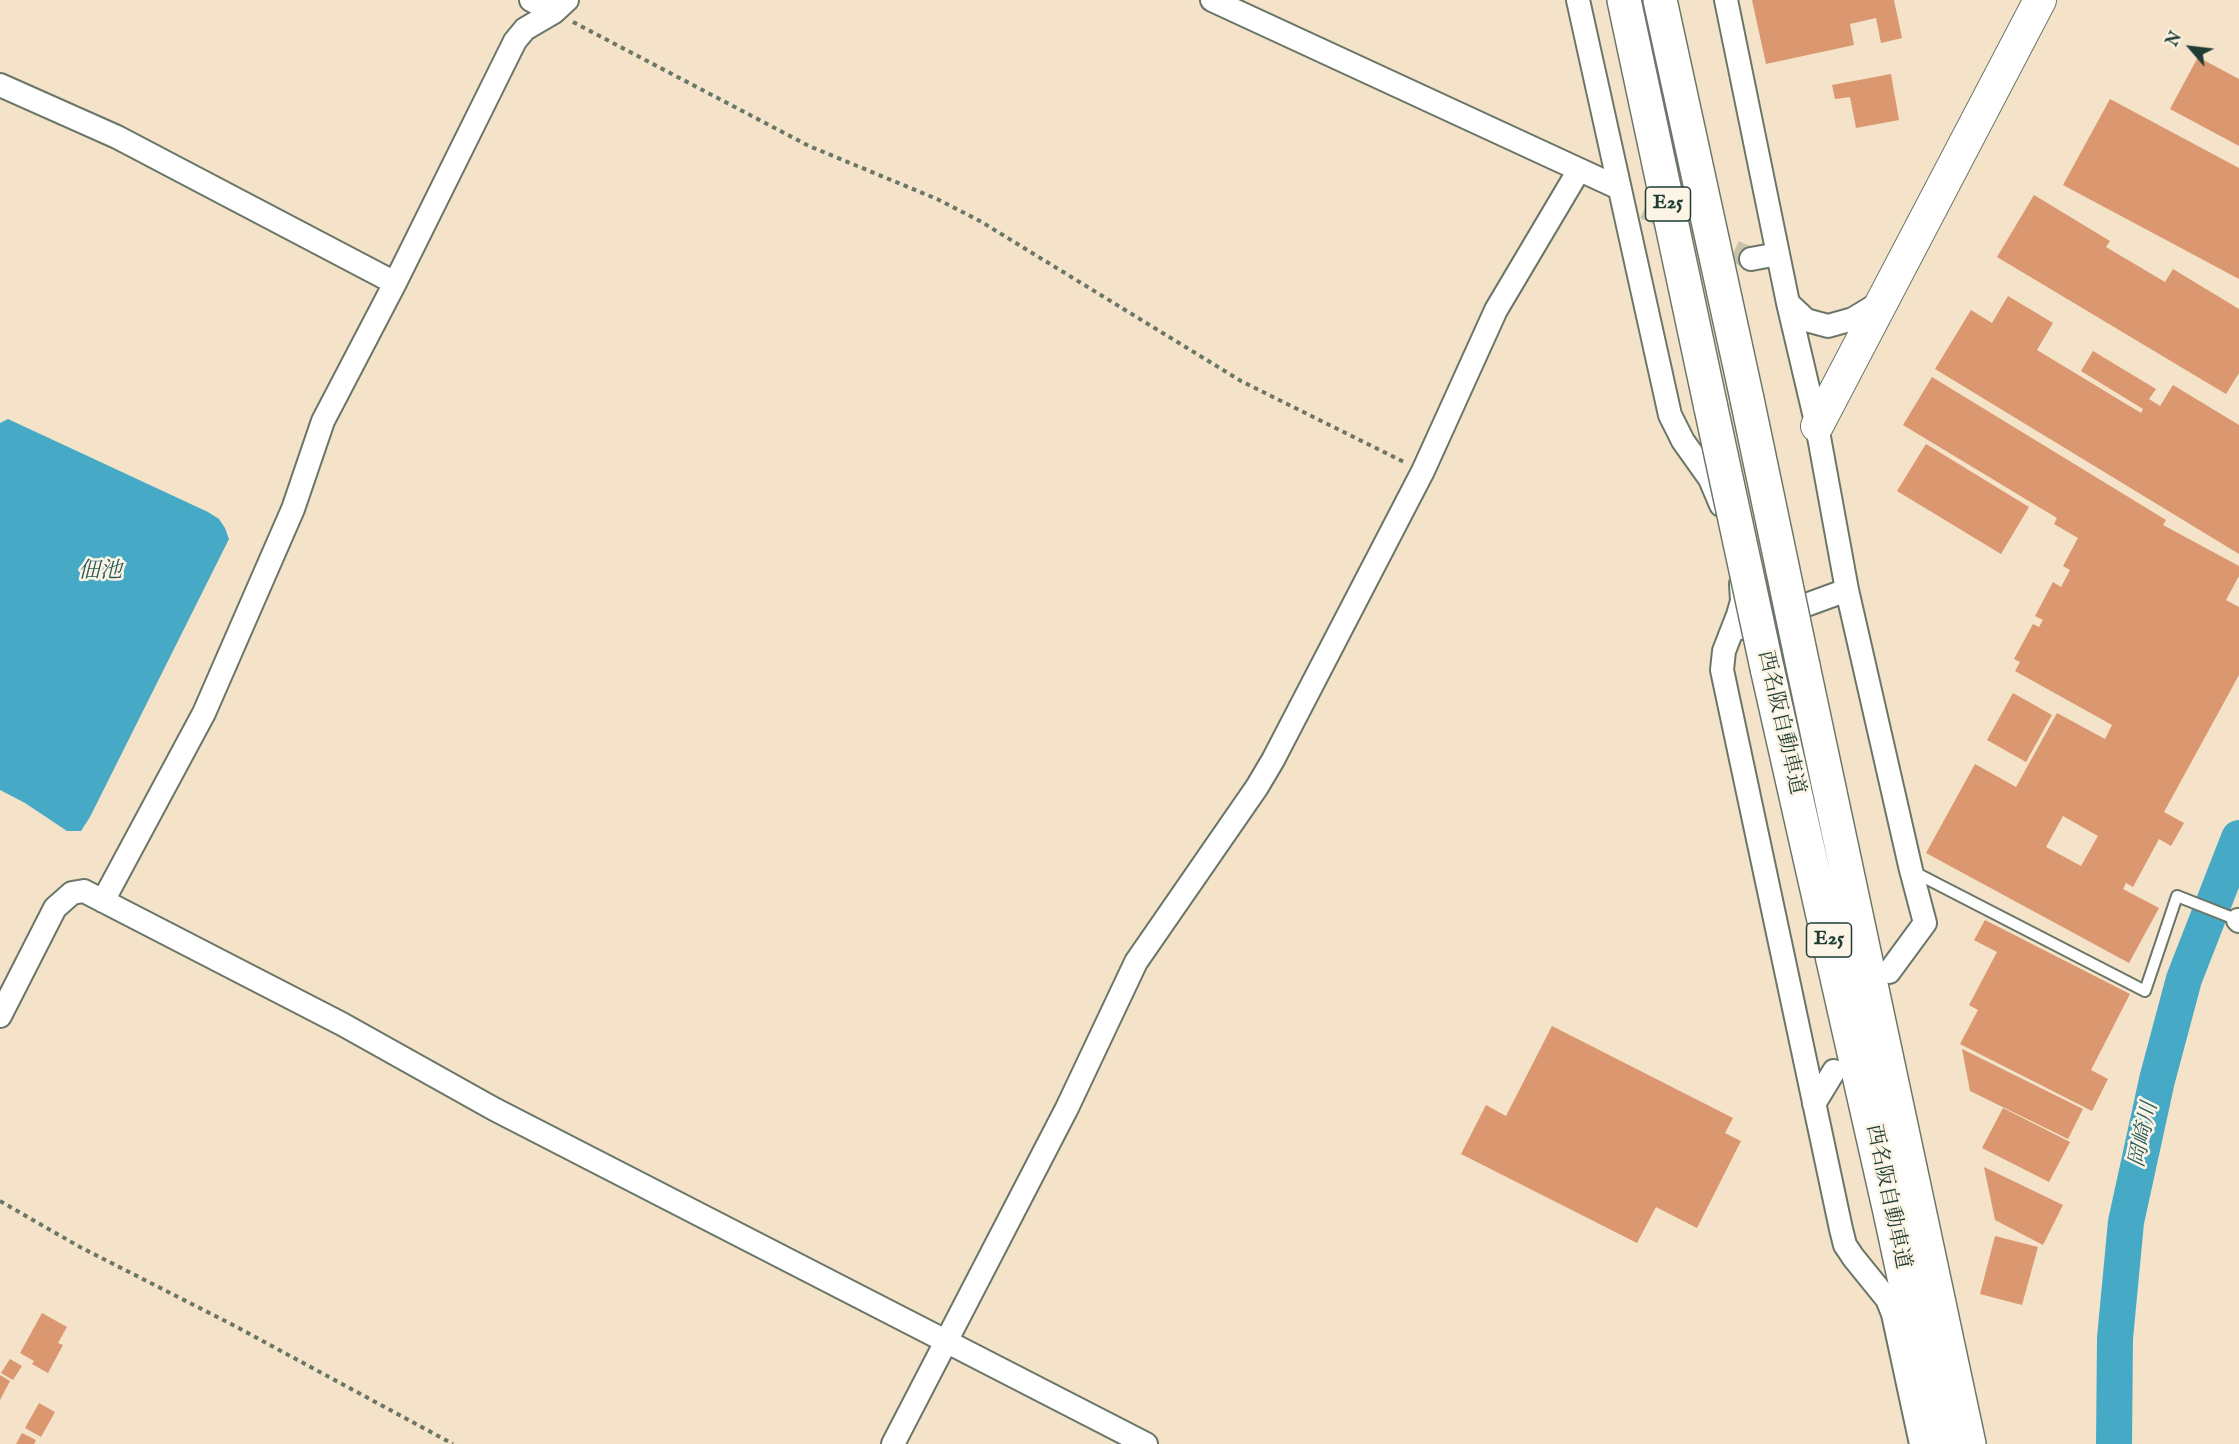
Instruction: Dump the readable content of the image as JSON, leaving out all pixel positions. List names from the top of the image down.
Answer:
{
  "streets": {
    "highway": ["E25", "西名阪自動車道"]
  },
  "water": ["佃池", "岡崎川"],
  "north": "top left"
}
